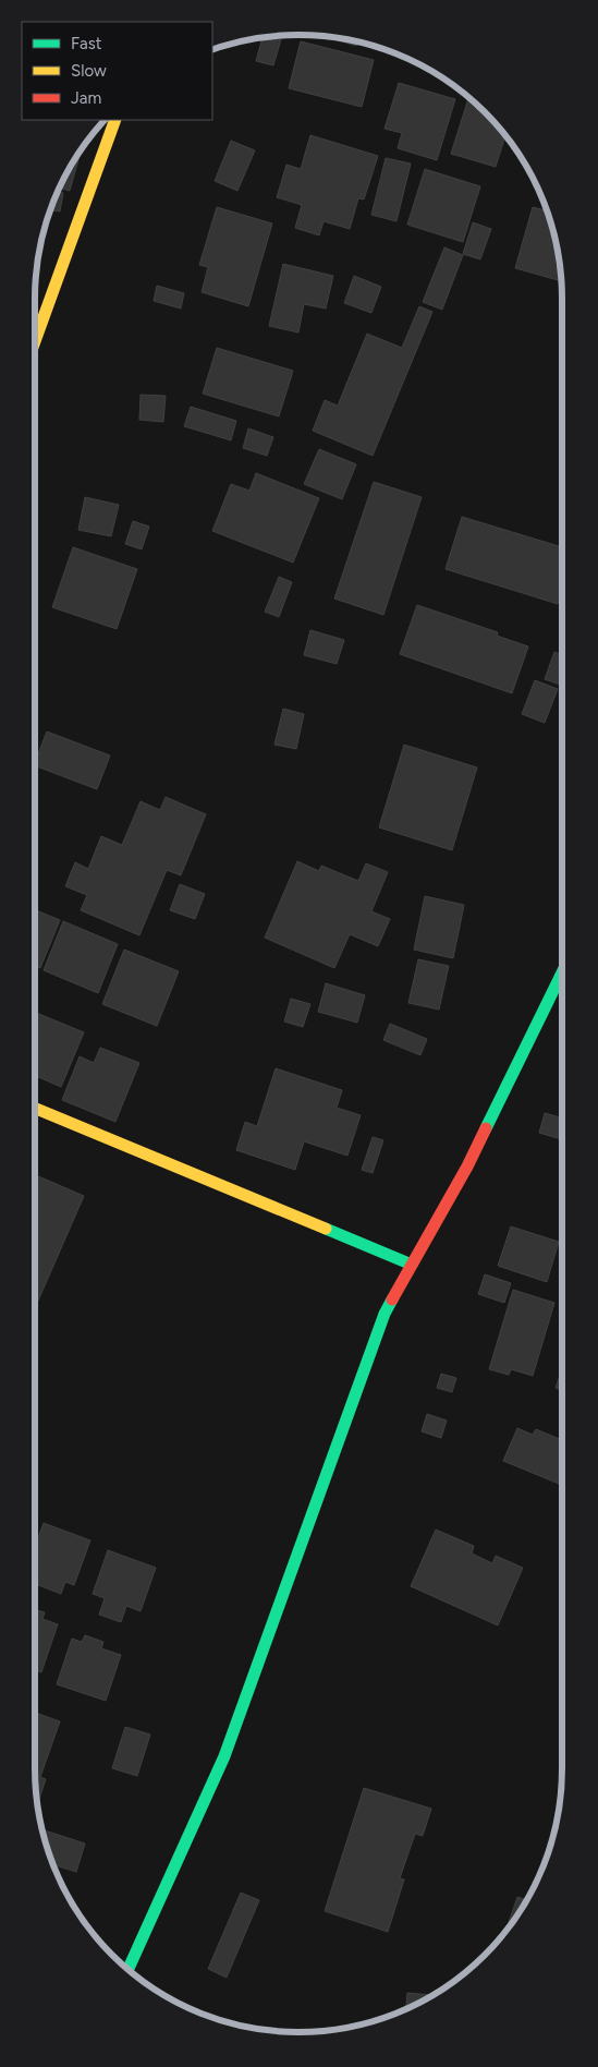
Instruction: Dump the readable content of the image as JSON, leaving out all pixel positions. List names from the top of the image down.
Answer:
{
  "legend": ["Fast", "Slow", "Jam"]
}
